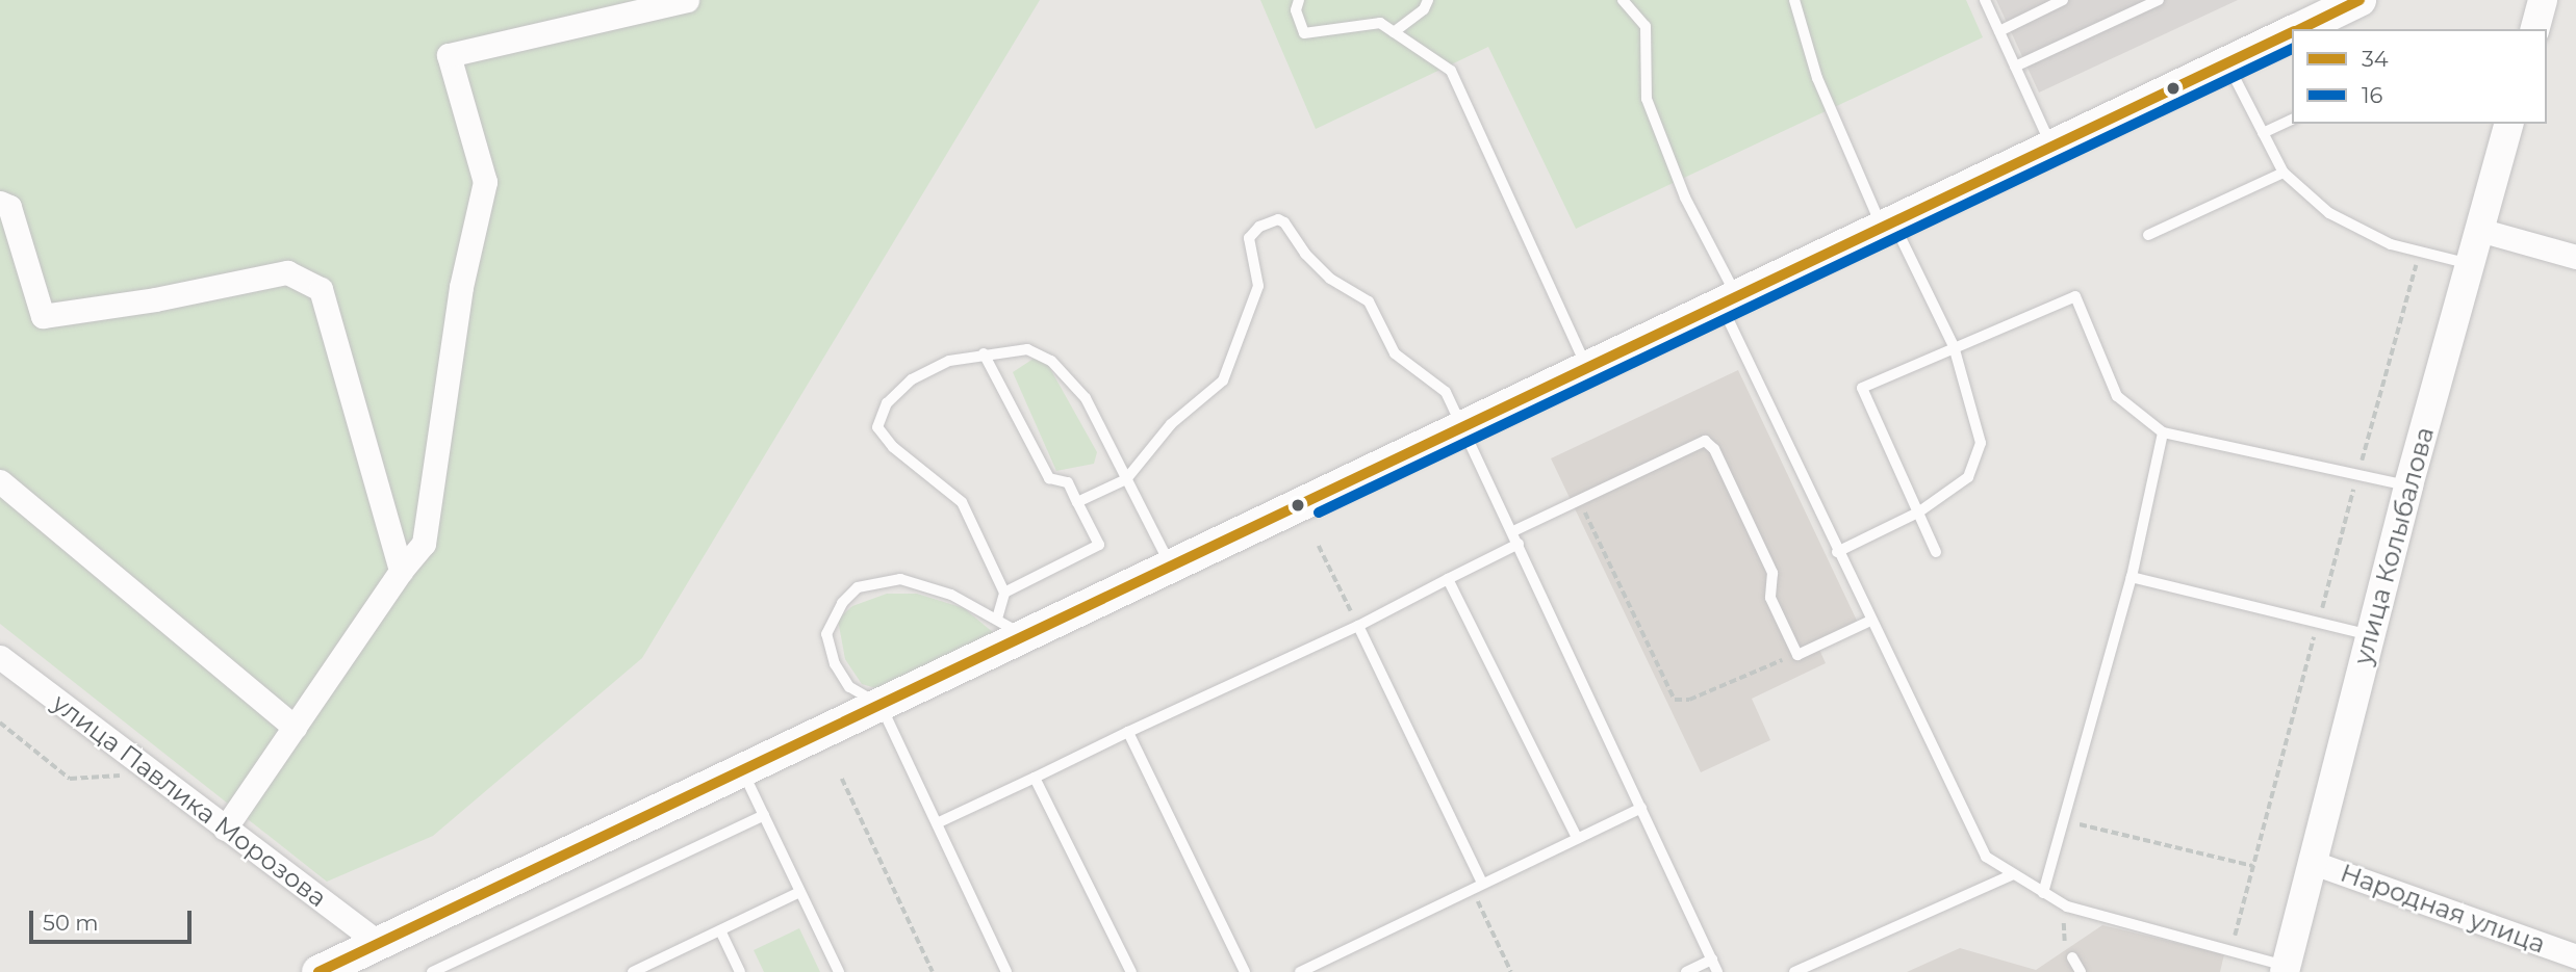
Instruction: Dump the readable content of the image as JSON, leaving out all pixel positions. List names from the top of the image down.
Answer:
{
  "streets": {
    "street": ["улица Колыбалова", "улица Павлика Морозова", "Народная улица"]
  },
  "crossings": [
    ["улица Колыбалова", "Народная улица"]
  ],
  "lines": ["transit line 34", "transit line 16"],
  "legend": ["34", "16"],
  "scale_bar": "50 m"
}
